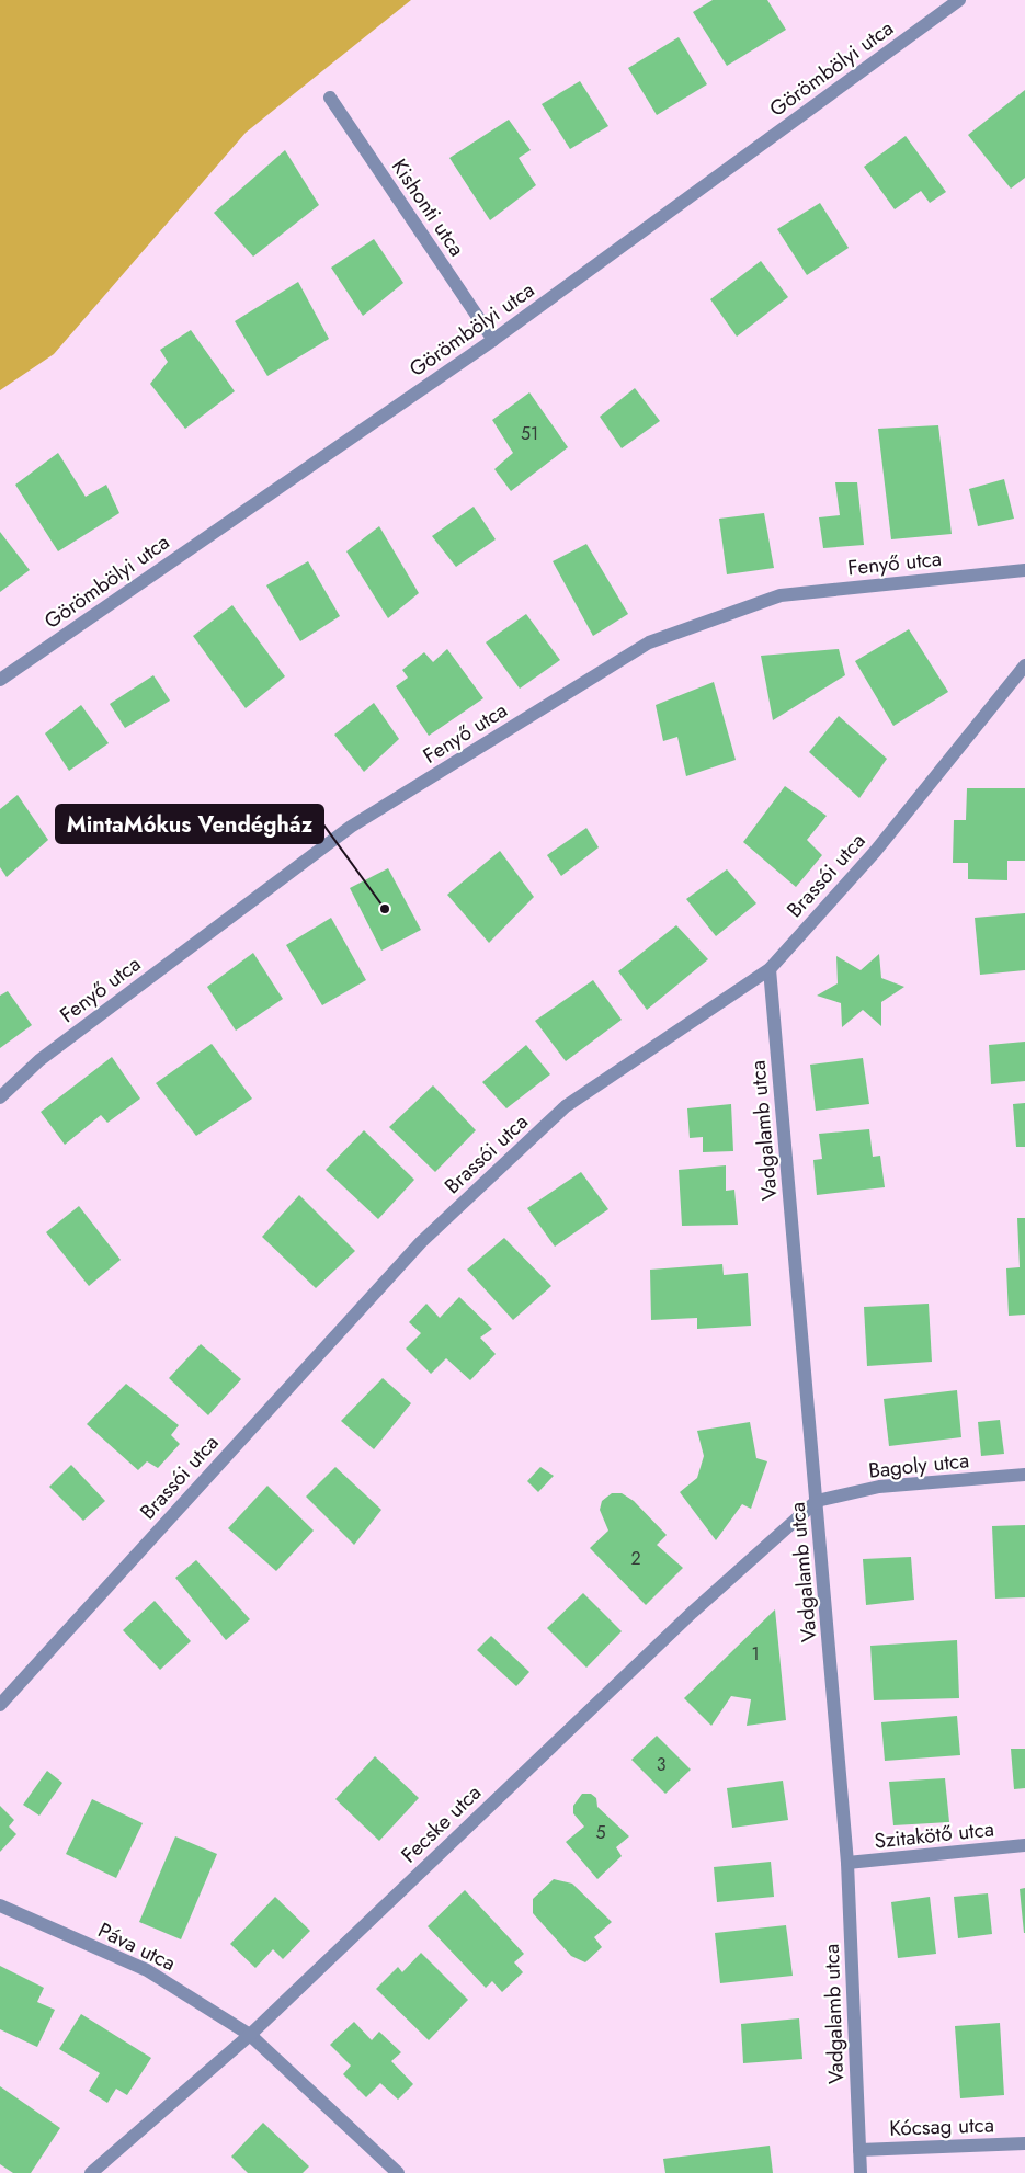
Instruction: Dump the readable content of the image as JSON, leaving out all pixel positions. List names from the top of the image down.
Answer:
{
  "streets": {
    "street": [
      "Görömbölyi utca",
      "Kishonti utca",
      "Fenyő utca",
      "Brassói utca",
      "Vadgalamb utca",
      "Bagoly utca",
      "Fecske utca",
      "Szitakötő utca",
      "Páva utca",
      "Kócsag utca"
    ]
  },
  "crossings": [
    ["Görömbölyi utca", "Kishonti utca"],
    ["Brassói utca", "Vadgalamb utca"],
    ["Vadgalamb utca", "Bagoly utca"],
    ["Vadgalamb utca", "Fecske utca"],
    ["Vadgalamb utca", "Szitakötő utca"],
    ["Vadgalamb utca", "Kócsag utca"],
    ["Bagoly utca", "Fecske utca"],
    ["Fecske utca", "Páva utca"]
  ],
  "places": ["MintaMókus Vendégház"],
  "house_numbers": [
    "51",
    "2",
    "1",
    "3",
    "5"
  ]
}
